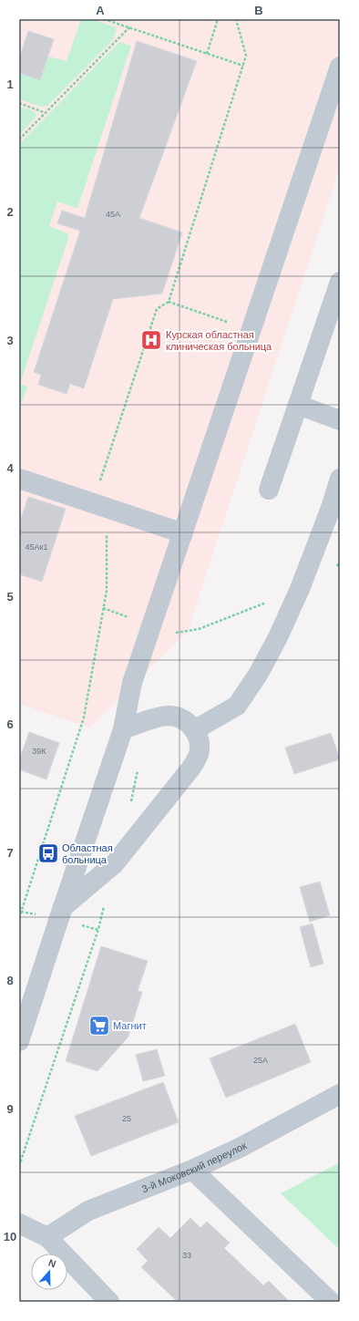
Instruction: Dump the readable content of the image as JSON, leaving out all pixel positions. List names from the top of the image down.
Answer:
{
  "streets": {
    "street": ["3-й Моковский переулок"]
  },
  "places": {
    "hospital": ["Курская областная клиническая больница"],
    "bus stop": ["Областная больница"],
    "supermarket": ["Магнит"]
  },
  "house_numbers": [
    "45А",
    "45Ак1",
    "39К",
    "25А",
    "25",
    "33"
  ],
  "north": "top",
  "grid": {
    "columns": ["A", "B"],
    "rows": [
      "1",
      "2",
      "3",
      "4",
      "5",
      "6",
      "7",
      "8",
      "9",
      "10"
    ]
  }
}
